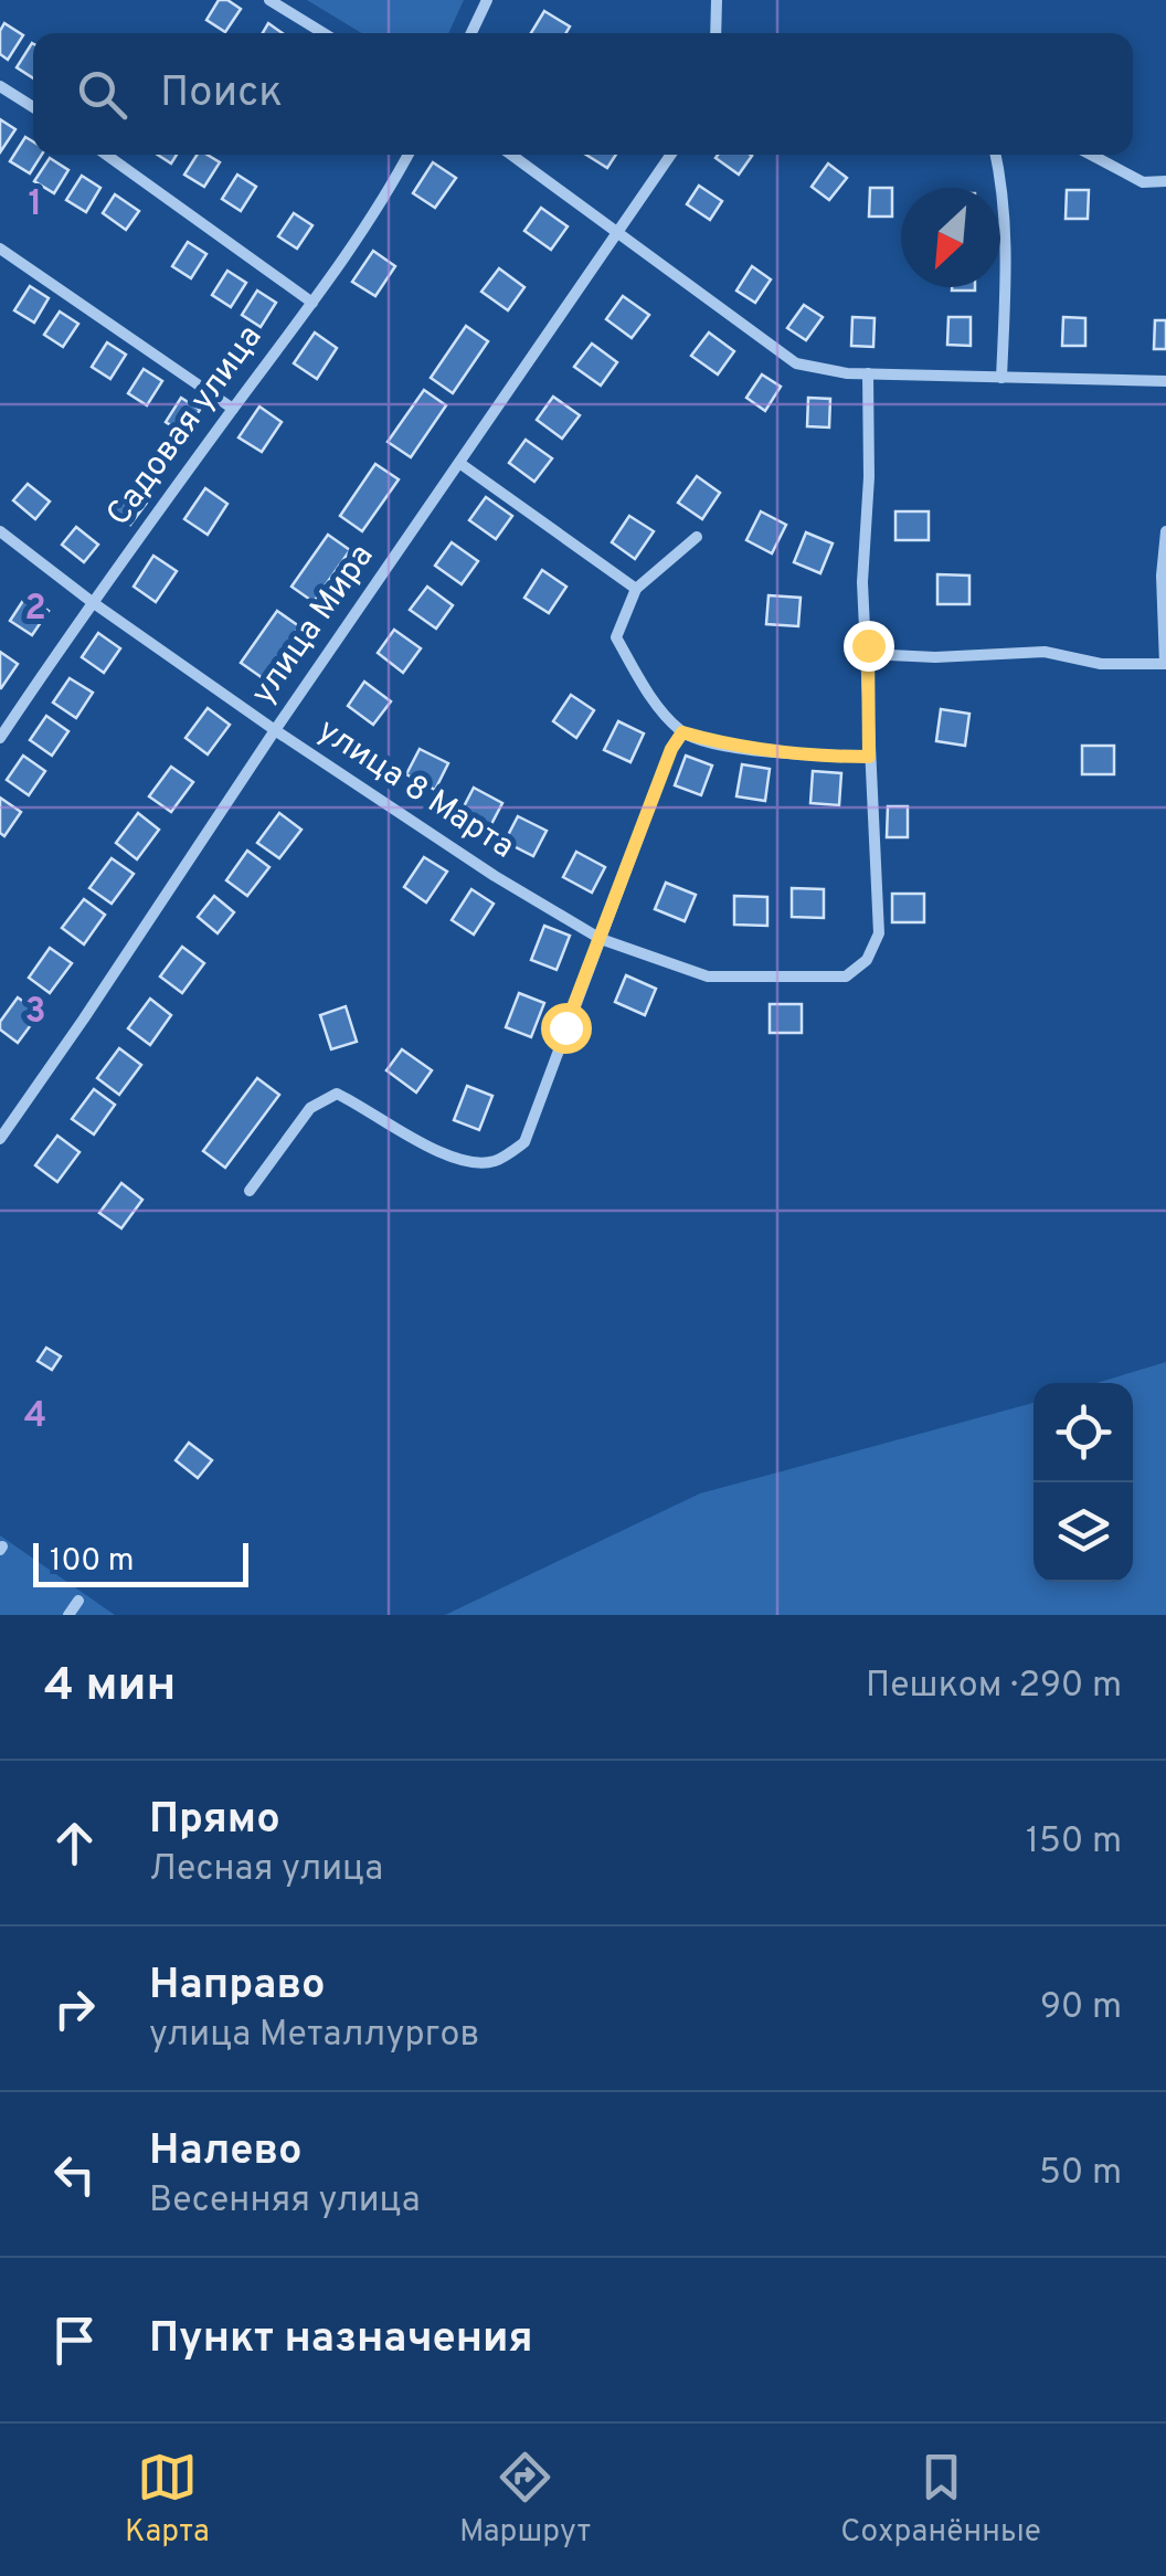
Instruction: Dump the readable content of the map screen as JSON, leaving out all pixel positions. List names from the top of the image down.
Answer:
{
  "streets": {
    "street": ["Садовая улица", "улица Мира", "улица 8 Марта"]
  },
  "crossings": [
    ["Садовая улица", "улица 8 Марта"],
    ["улица Мира", "улица 8 Марта"]
  ],
  "scale_bar": "100 m",
  "north": "bottom left",
  "page": {
    "search": "Поиск",
    "scale": "100 m",
    "heading": ["4 мин", "Пешком · 290 m"],
    "list": [
      ["Прямо", "Лесная улица", "150 m"],
      ["Направо", "улица Металлургов", "90 m"],
      ["Налево", "Весенняя улица", "50 m"],
      "Пункт назначения"
    ],
    "nav": ["Карта", "Маршрут", "Сохранённые"]
  },
  "grid": {
    "rows": [
      "1",
      "2",
      "3",
      "4"
    ]
  }
}
